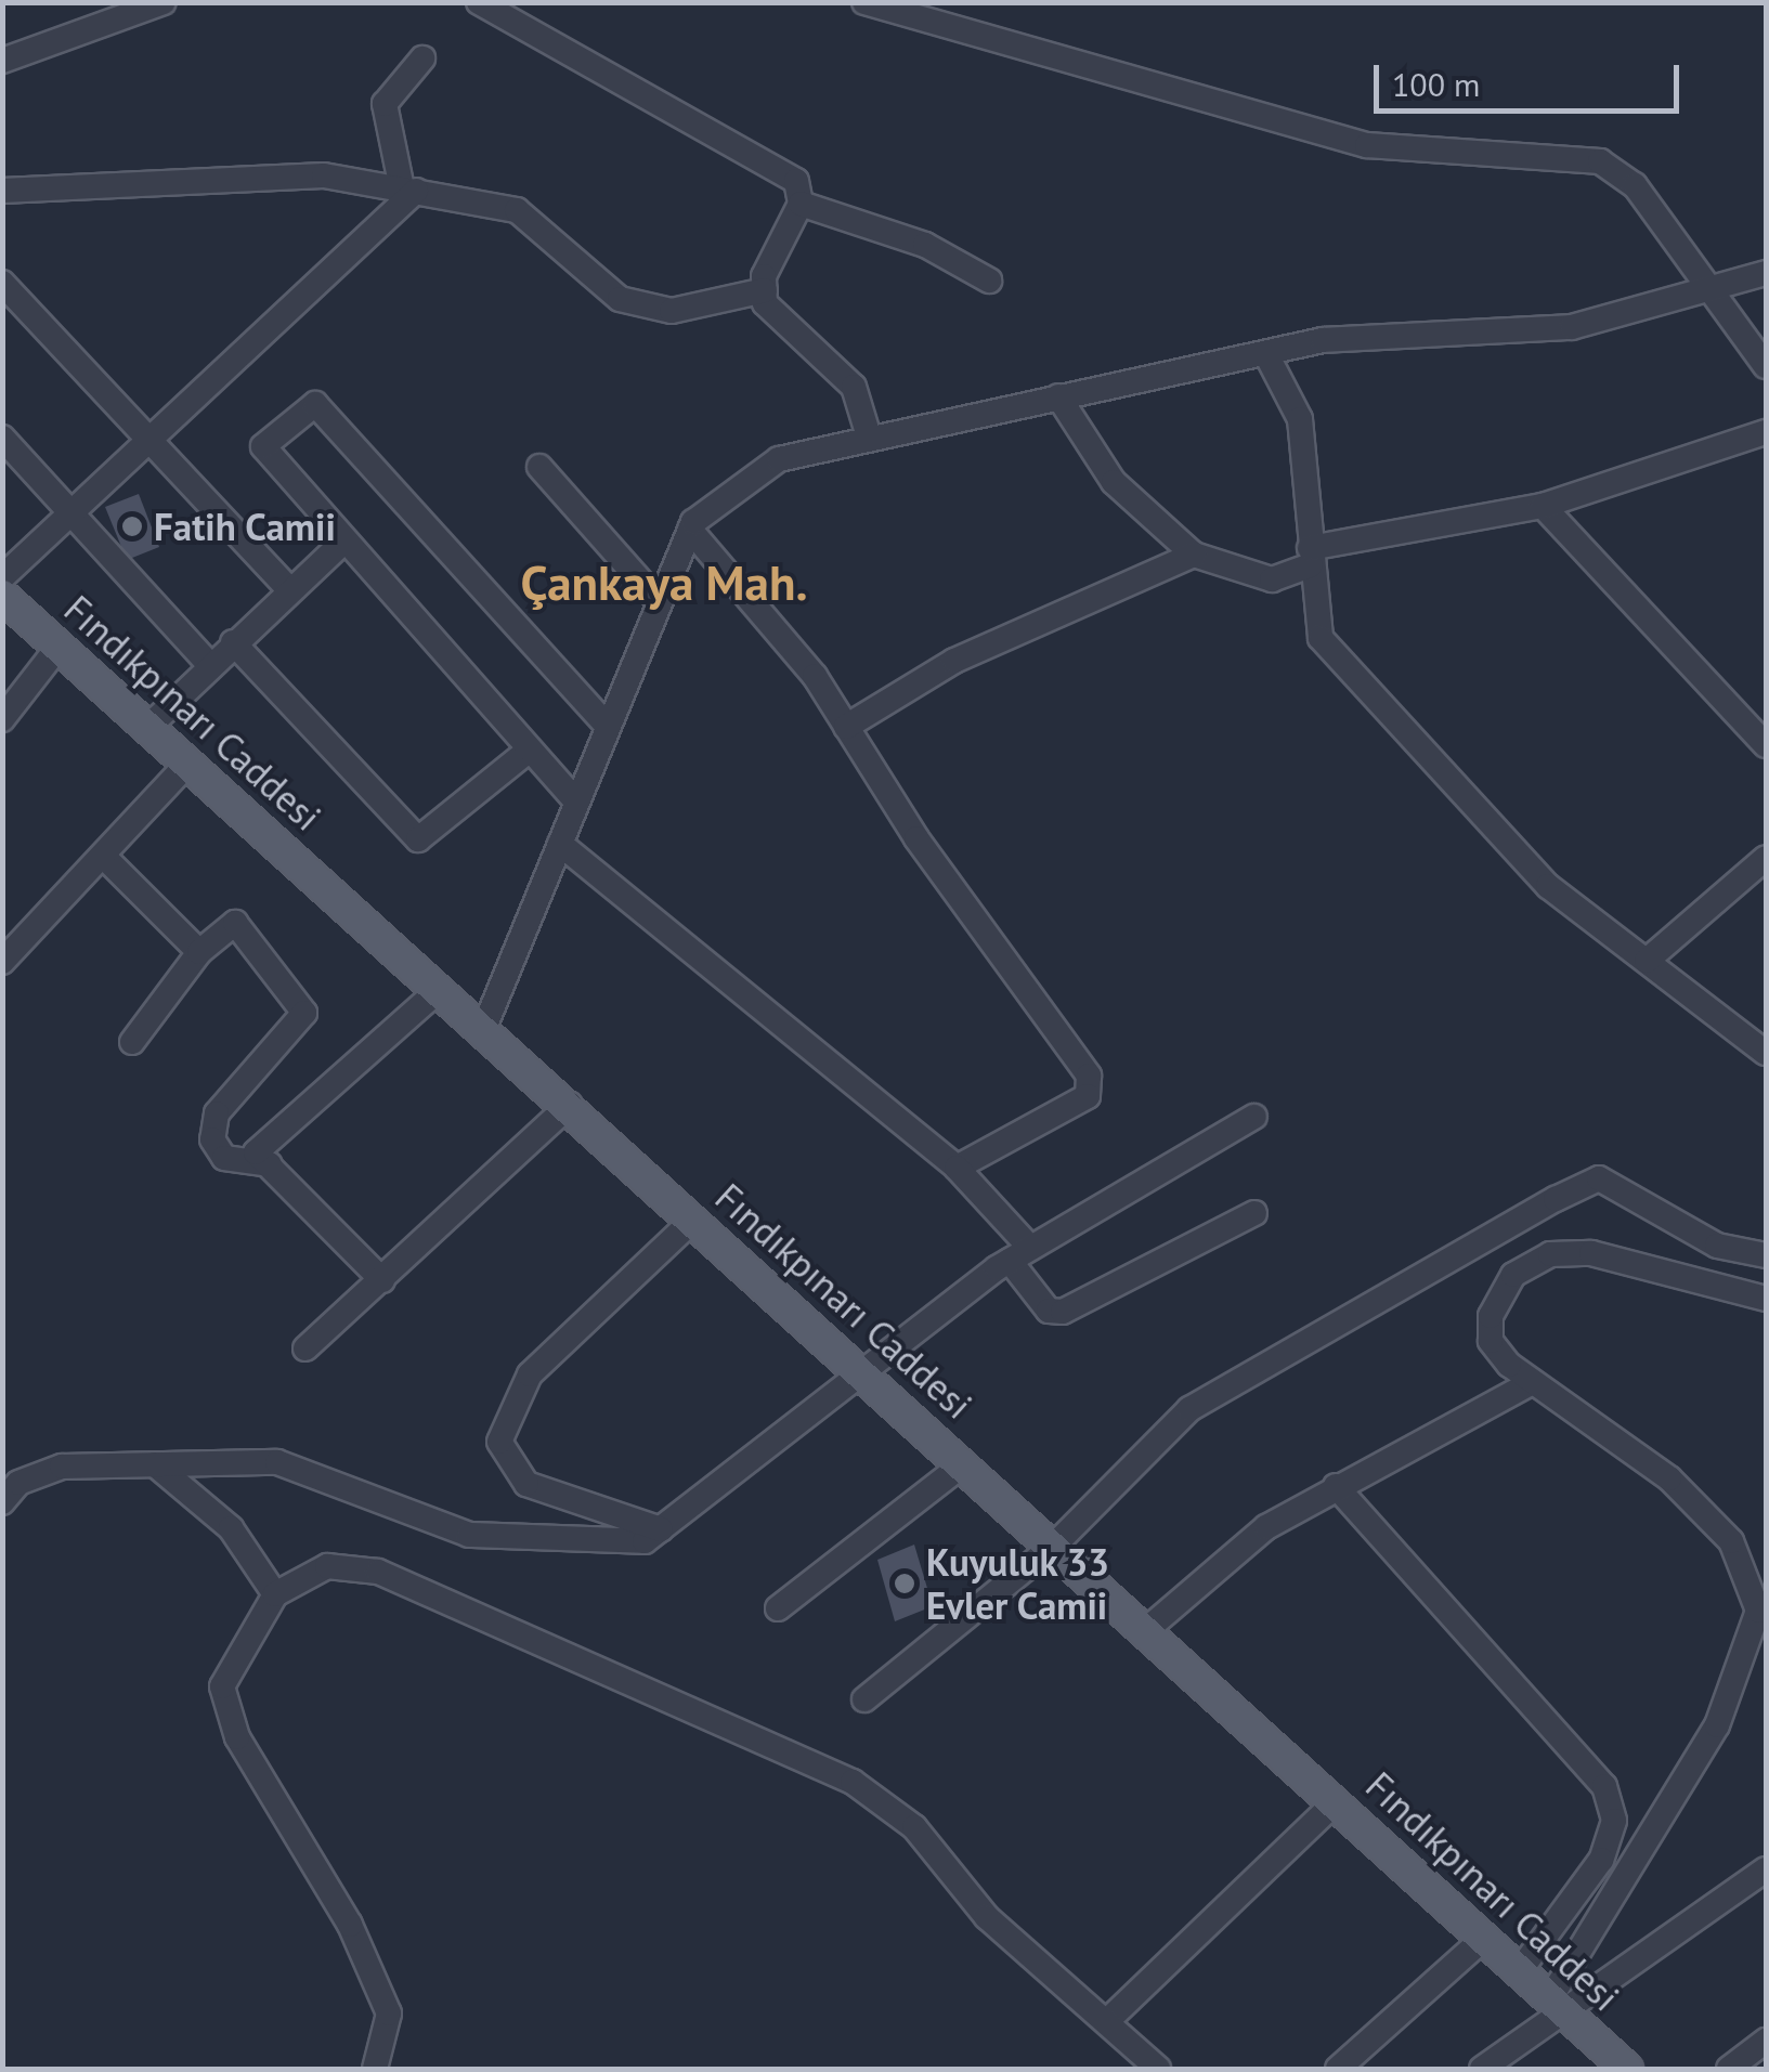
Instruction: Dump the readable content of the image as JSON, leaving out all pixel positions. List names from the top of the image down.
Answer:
{
  "streets": {
    "main road": ["Fındıkpınarı Caddesi"]
  },
  "districts": ["Çankaya Mah."],
  "places": ["Fatih Camii", "Kuyuluk 33 Evler Camii"],
  "scale_bar": "100 m"
}
